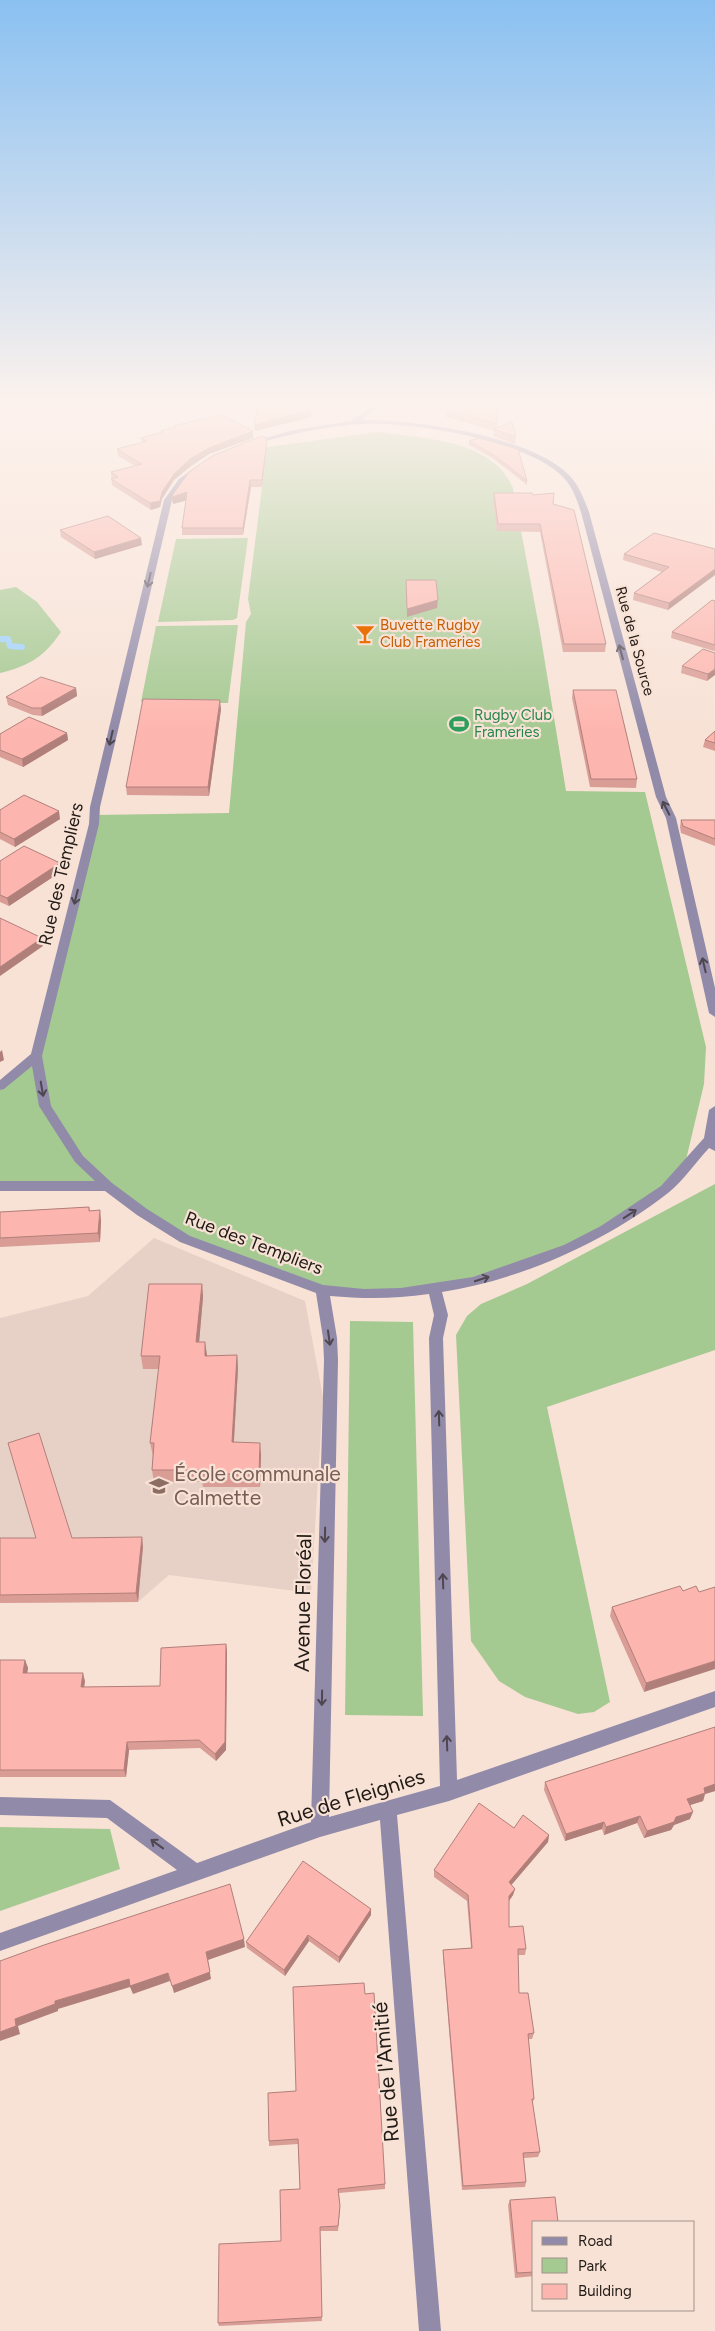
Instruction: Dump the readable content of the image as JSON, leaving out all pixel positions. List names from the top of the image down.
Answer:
{
  "streets": {
    "street": [
      "Rue de la Source",
      "Rue des Templiers",
      "Avenue Floréal",
      "Rue de Fleignies",
      "Rue de l'Amitié"
    ]
  },
  "crossings": [
    ["Rue des Templiers", "Avenue Floréal"],
    ["Avenue Floréal", "Rue de Fleignies"],
    ["Rue de Fleignies", "Rue de l'Amitié"]
  ],
  "one_way": ["Rue de la Source"],
  "places": {
    "bar": ["Buvette Rugby Club Frameries"],
    "sports": ["Rugby Club Frameries"],
    "school or university": ["École communale Calmette"]
  },
  "legend": ["Road", "Park", "Building"]
}
